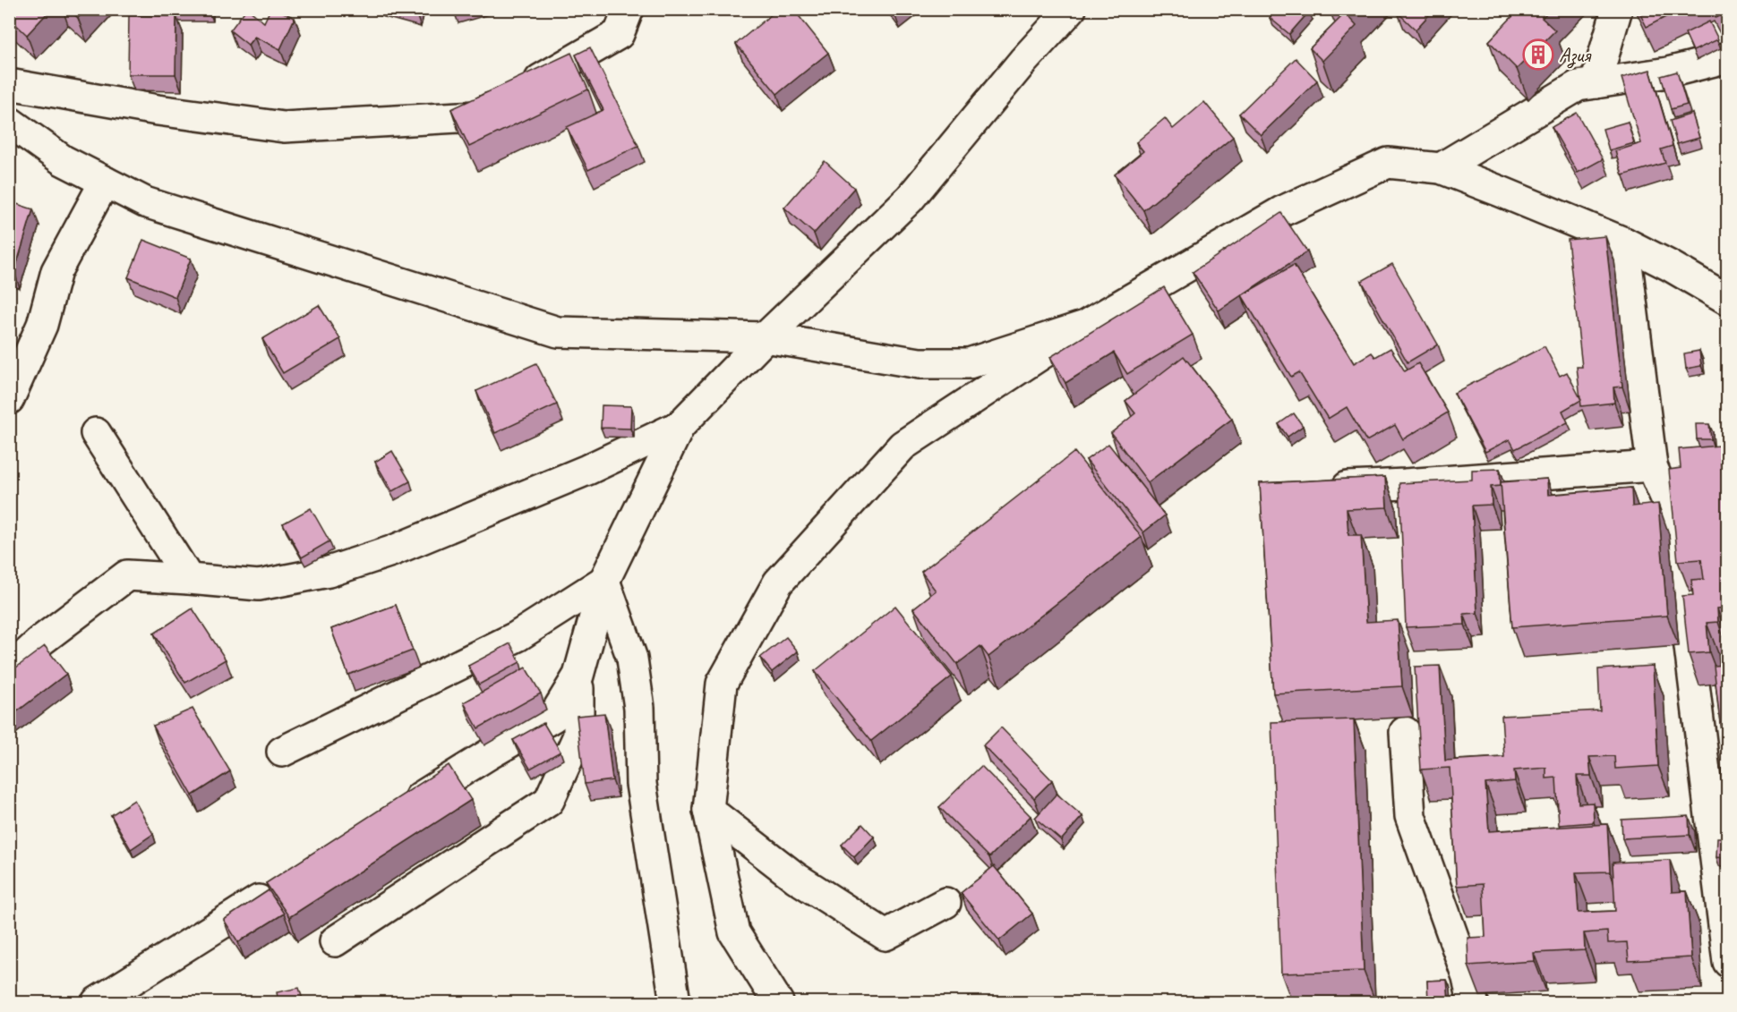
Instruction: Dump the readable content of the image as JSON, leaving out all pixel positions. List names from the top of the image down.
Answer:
{
  "places": {
    "building": ["Азия"]
  }
}
